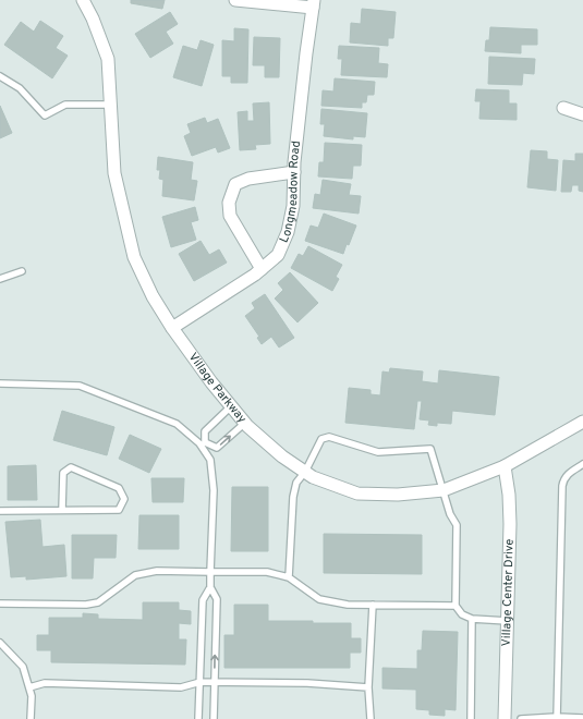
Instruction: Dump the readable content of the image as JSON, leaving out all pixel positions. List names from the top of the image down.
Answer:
{
  "streets": {
    "street": ["Longmeadow Road", "Village Parkway", "Village Center Drive"]
  },
  "crossings": [
    ["Longmeadow Road", "Village Parkway"],
    ["Village Parkway", "Village Center Drive"]
  ]
}
